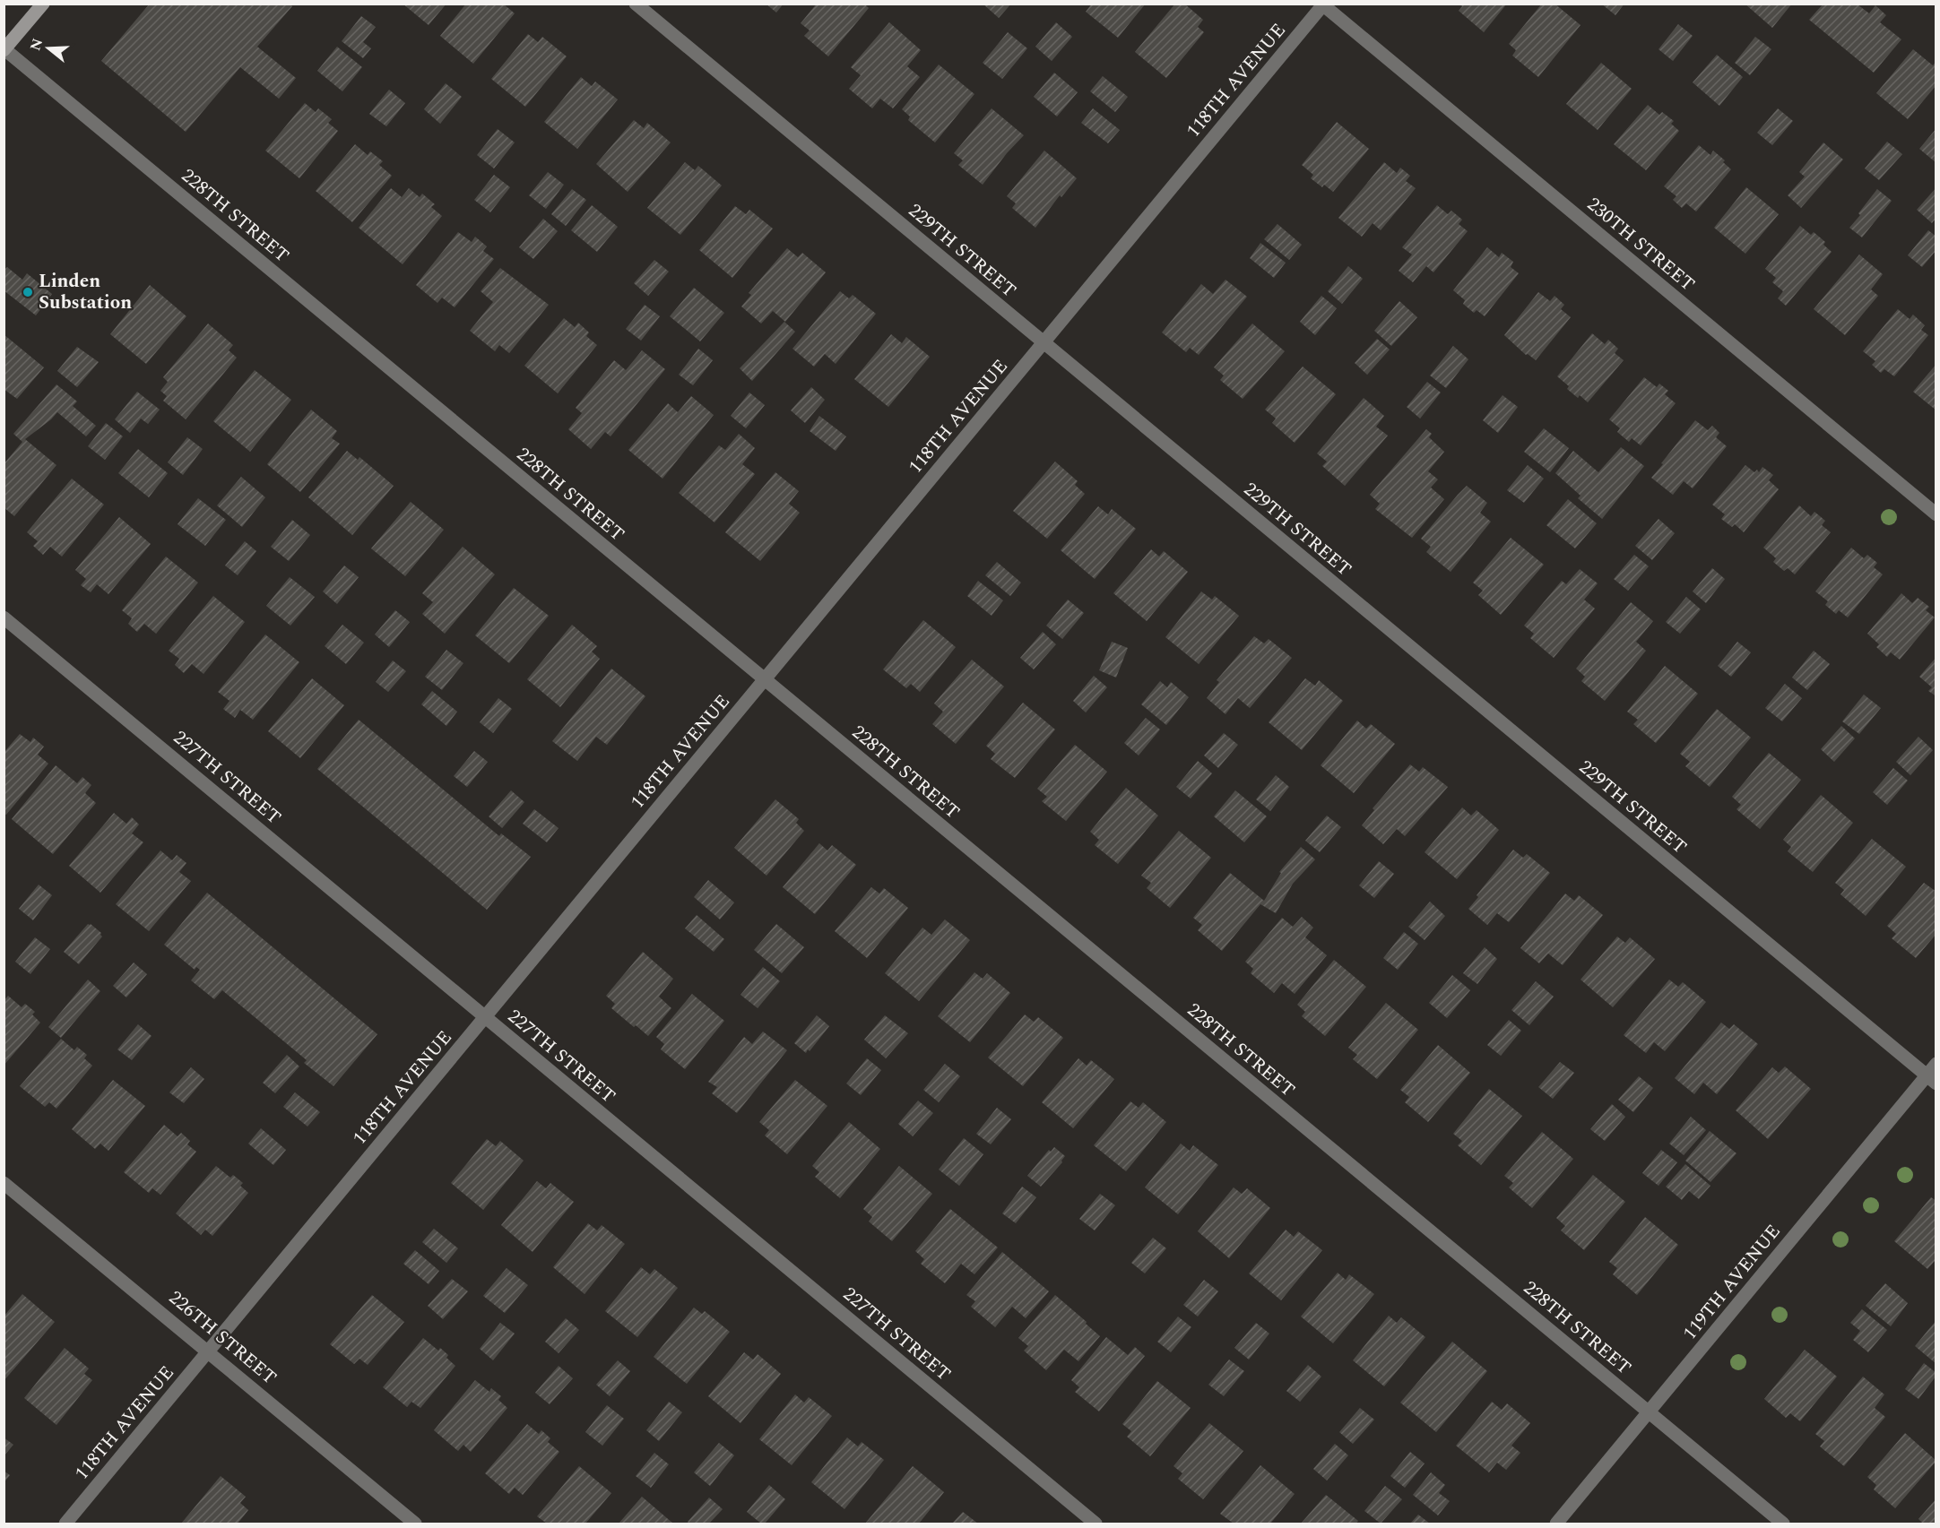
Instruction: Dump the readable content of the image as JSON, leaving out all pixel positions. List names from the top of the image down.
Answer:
{
  "streets": {
    "street": [
      "118TH AVENUE",
      "228TH STREET",
      "230TH STREET",
      "229TH STREET",
      "227TH STREET",
      "119TH AVENUE",
      "226TH STREET"
    ]
  },
  "crossings": [
    ["118TH AVENUE", "228TH STREET"],
    ["118TH AVENUE", "230TH STREET"],
    ["118TH AVENUE", "229TH STREET"],
    ["118TH AVENUE", "227TH STREET"],
    ["118TH AVENUE", "226TH STREET"],
    ["228TH STREET", "119TH AVENUE"],
    ["229TH STREET", "119TH AVENUE"]
  ],
  "places": ["Linden Substation"],
  "north": "left"
}
